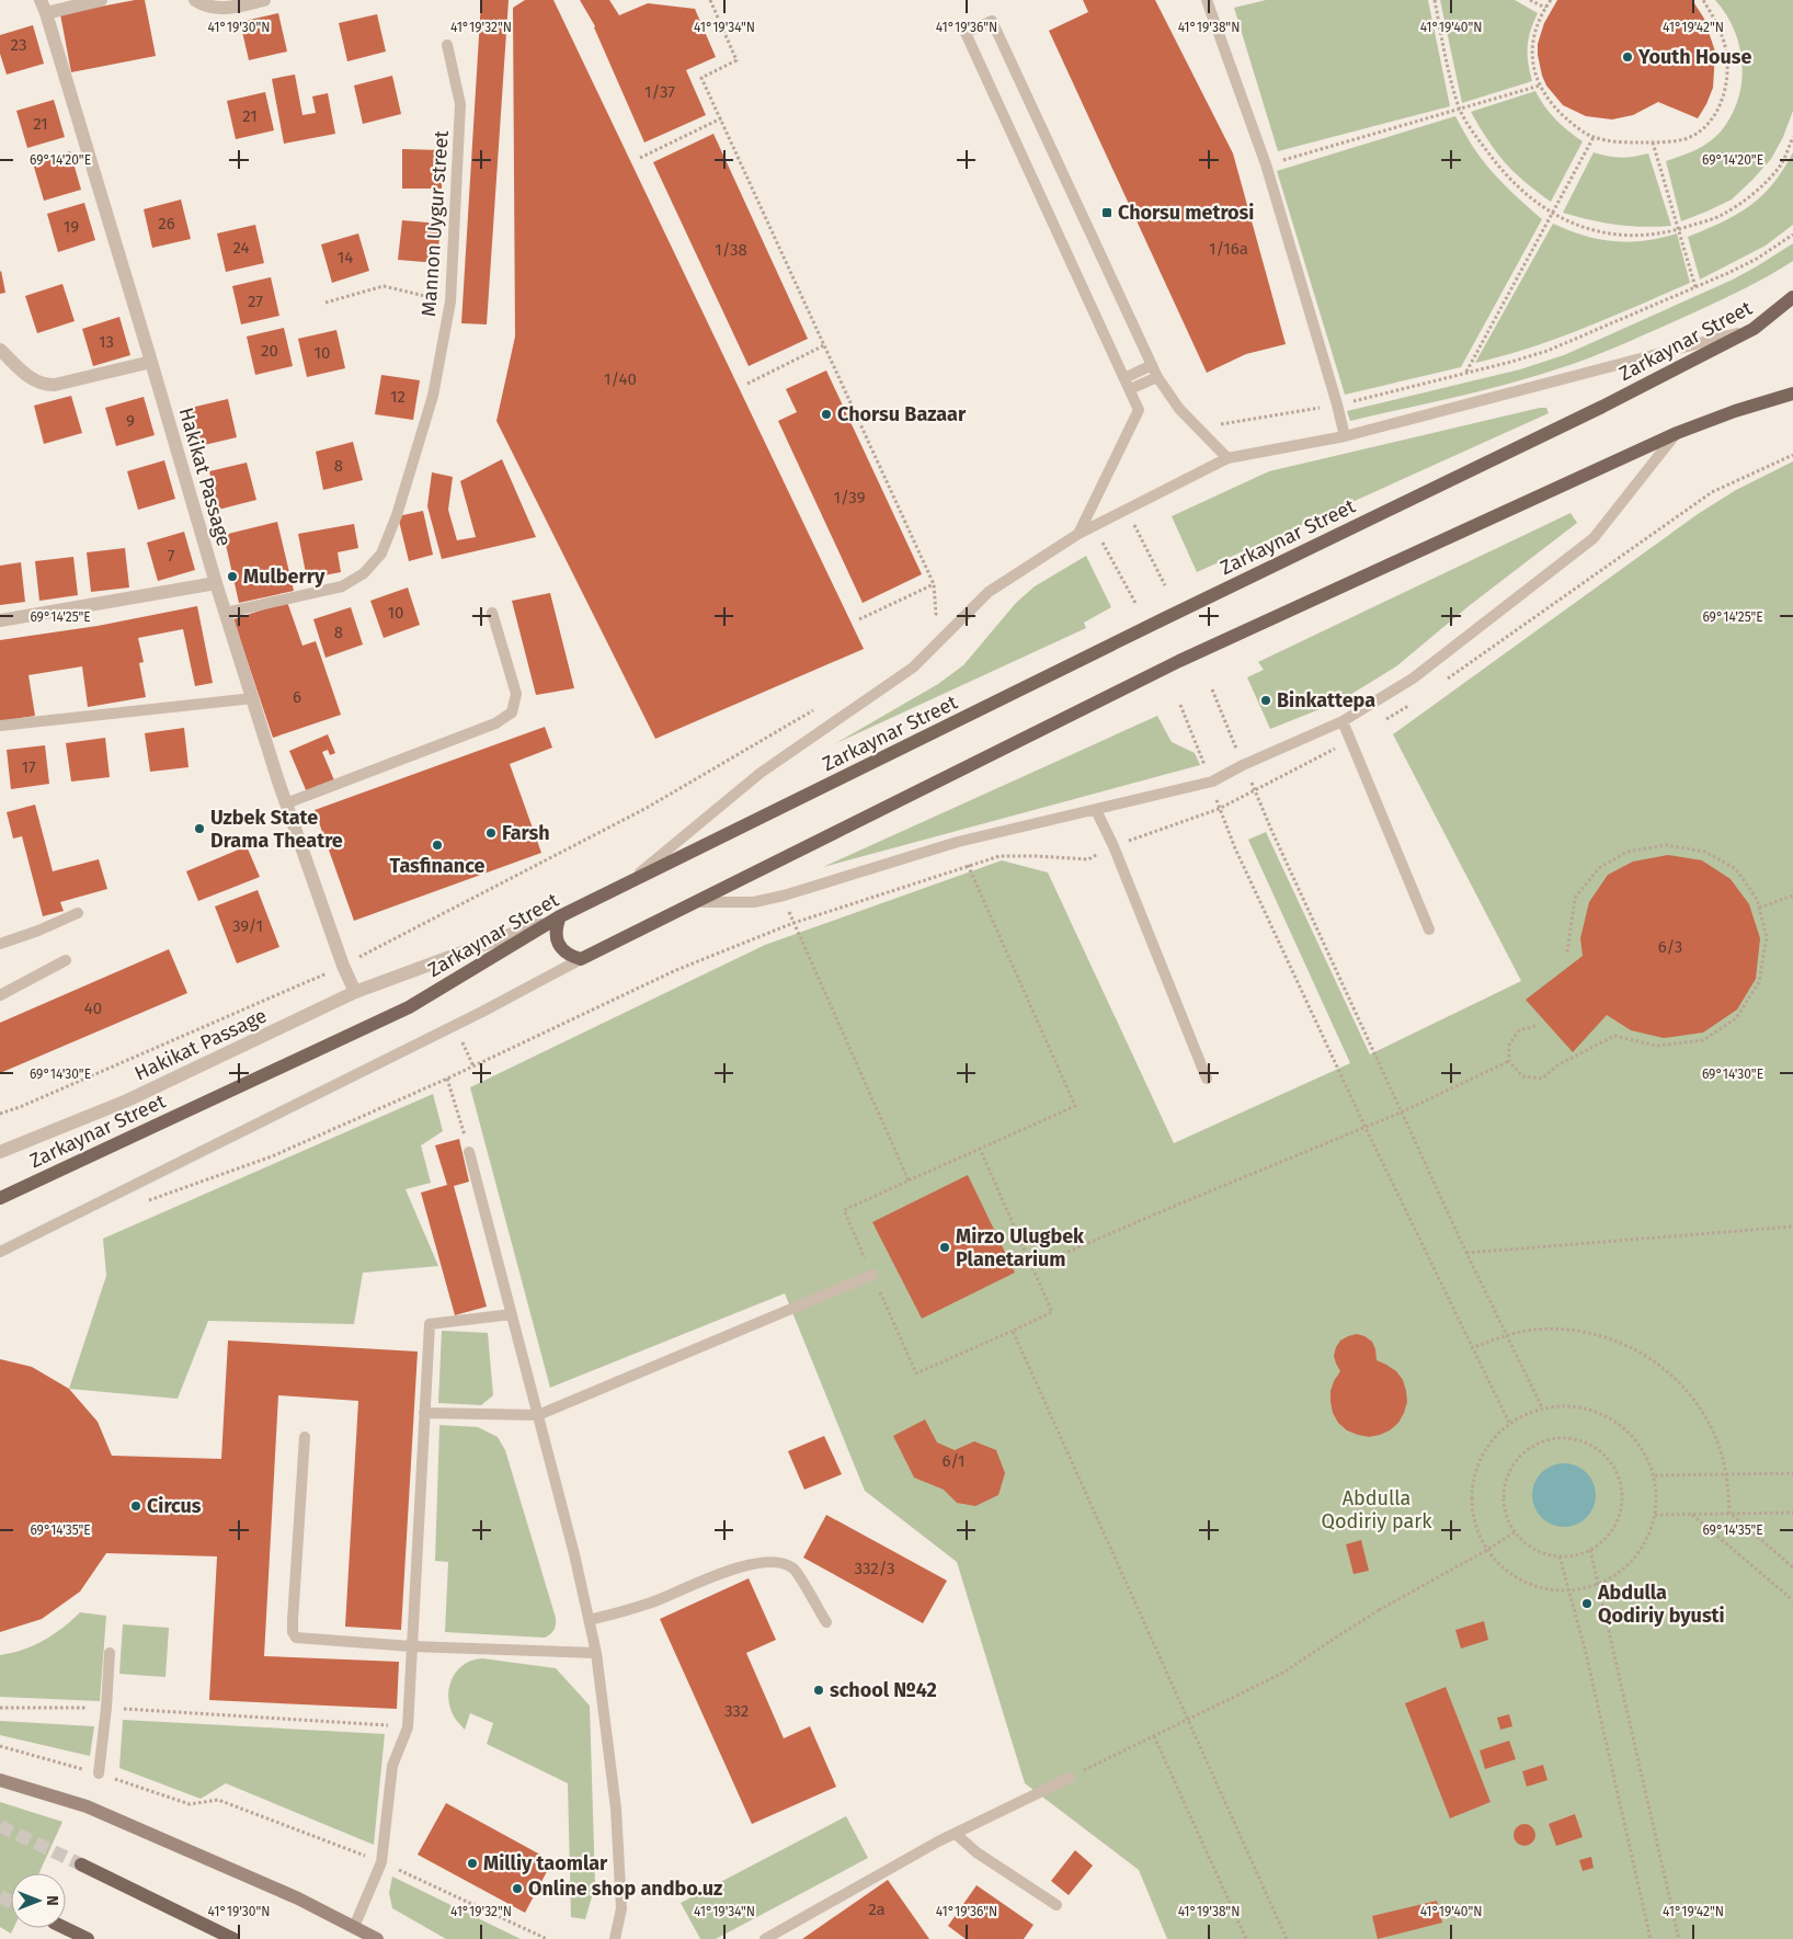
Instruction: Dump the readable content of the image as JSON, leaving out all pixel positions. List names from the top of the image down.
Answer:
{
  "streets": {
    "main road": ["Zarkaynar Street"],
    "street": ["Hakikat Passage"],
    "lane": ["Mannon Uygur street"]
  },
  "crossings": [
    ["Mannon Uygur street", "Hakikat Passage"],
    ["Zarkaynar Street", "Hakikat Passage"]
  ],
  "parks": ["Abdulla Qodiriy park"],
  "places": {
    "other": [
      "Youth House",
      "Chorsu Bazaar",
      "Mulberry",
      "Binkattepa",
      "Uzbek State Drama Theatre",
      "Farsh",
      "Tasfinance",
      "Mirzo Ulugbek Planetarium",
      "Circus",
      "Abdulla Qodiriy byusti",
      "school №42",
      "Milliy taomlar",
      "Online shop andbo.uz"
    ],
    "transit": ["Chorsu metrosi"]
  },
  "house_numbers": [
    "23",
    "1/37",
    "21",
    "21",
    "26",
    "19",
    "24",
    "1/16а",
    "1/38",
    "14",
    "27",
    "13",
    "20",
    "10",
    "1/40",
    "12",
    "9",
    "8",
    "1/39",
    "7",
    "10",
    "8",
    "6",
    "17",
    "39/1",
    "6/3",
    "40",
    "6/1",
    "332/3",
    "332",
    "2a"
  ],
  "north": "right",
  "coordinates": [
    "41°19'30\"N",
    "41°19'32\"N",
    "41°19'34\"N",
    "41°19'36\"N",
    "41°19'38\"N",
    "41°19'40\"N",
    "41°19'42\"N",
    "69°14'20\"E",
    "69°14'25\"E",
    "69°14'30\"E",
    "69°14'35\"E"
  ]
}
